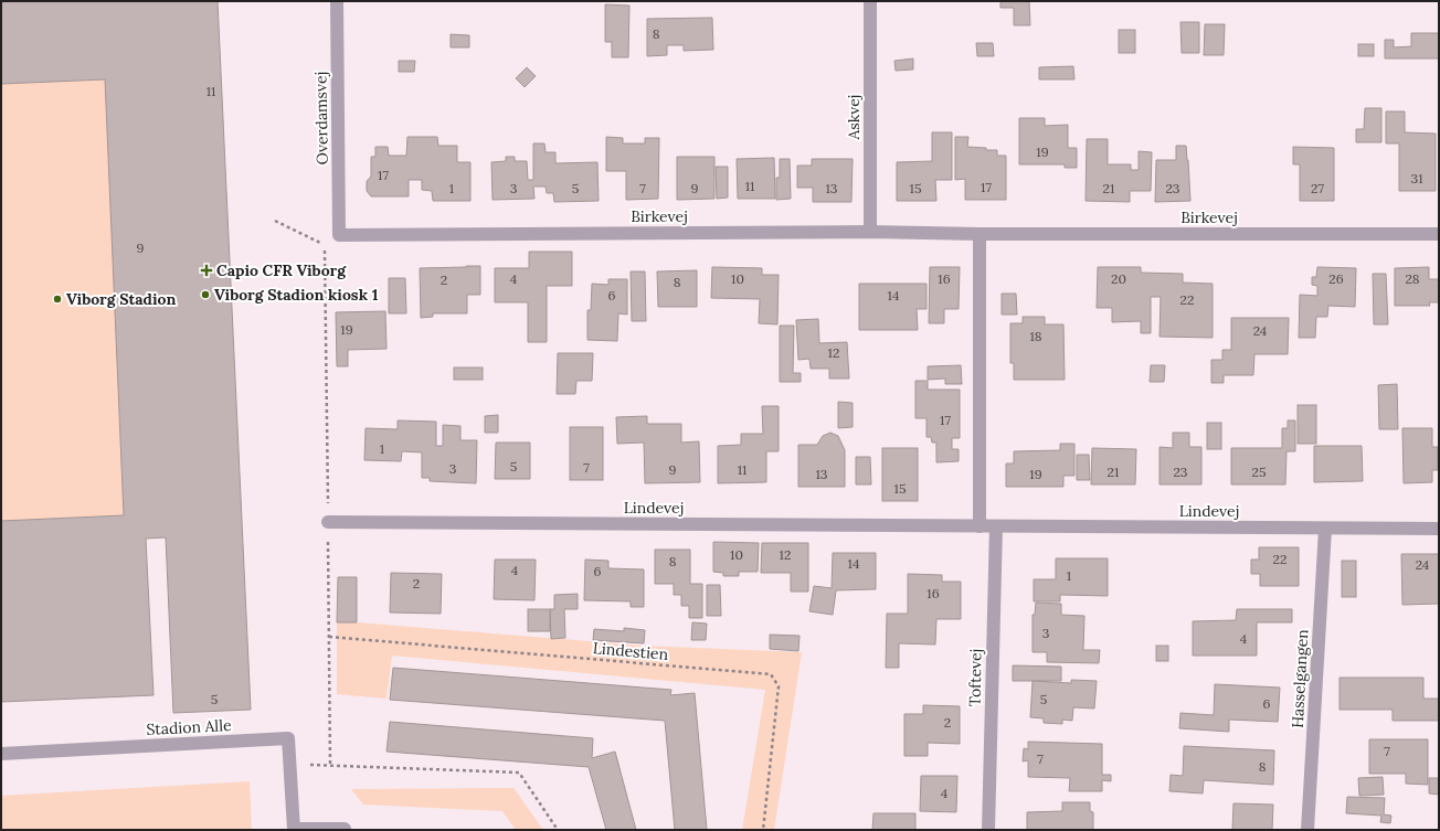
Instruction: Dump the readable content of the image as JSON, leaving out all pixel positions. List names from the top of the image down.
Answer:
{
  "streets": {
    "street": [
      "Askvej",
      "Overdamsvej",
      "Birkevej",
      "Lindevej",
      "Toftevej",
      "Hasselgangen",
      "Stadion Alle"
    ],
    "path": ["Lindestien"]
  },
  "crossings": [
    ["Askvej", "Birkevej"],
    ["Overdamsvej", "Birkevej"],
    ["Lindevej", "Toftevej"],
    ["Lindevej", "Hasselgangen"]
  ],
  "places": {
    "health": ["Capio CFR Viborg"],
    "other": ["Viborg Stadion kiosk 1", "Viborg Stadion"]
  },
  "house_numbers": [
    "8",
    "11",
    "19",
    "17",
    "31",
    "11",
    "17",
    "1",
    "3",
    "5",
    "7",
    "9",
    "13",
    "15",
    "21",
    "23",
    "27",
    "9",
    "4",
    "10",
    "16",
    "20",
    "26",
    "28",
    "2",
    "8",
    "6",
    "14",
    "22",
    "19",
    "24",
    "18",
    "12",
    "17",
    "1",
    "5",
    "7",
    "3",
    "9",
    "11",
    "21",
    "23",
    "25",
    "13",
    "19",
    "15",
    "10",
    "12",
    "22",
    "8",
    "14",
    "24",
    "4",
    "6",
    "1",
    "2",
    "16",
    "3",
    "4",
    "5",
    "5",
    "6",
    "2",
    "7",
    "7",
    "8",
    "4"
  ]
}
